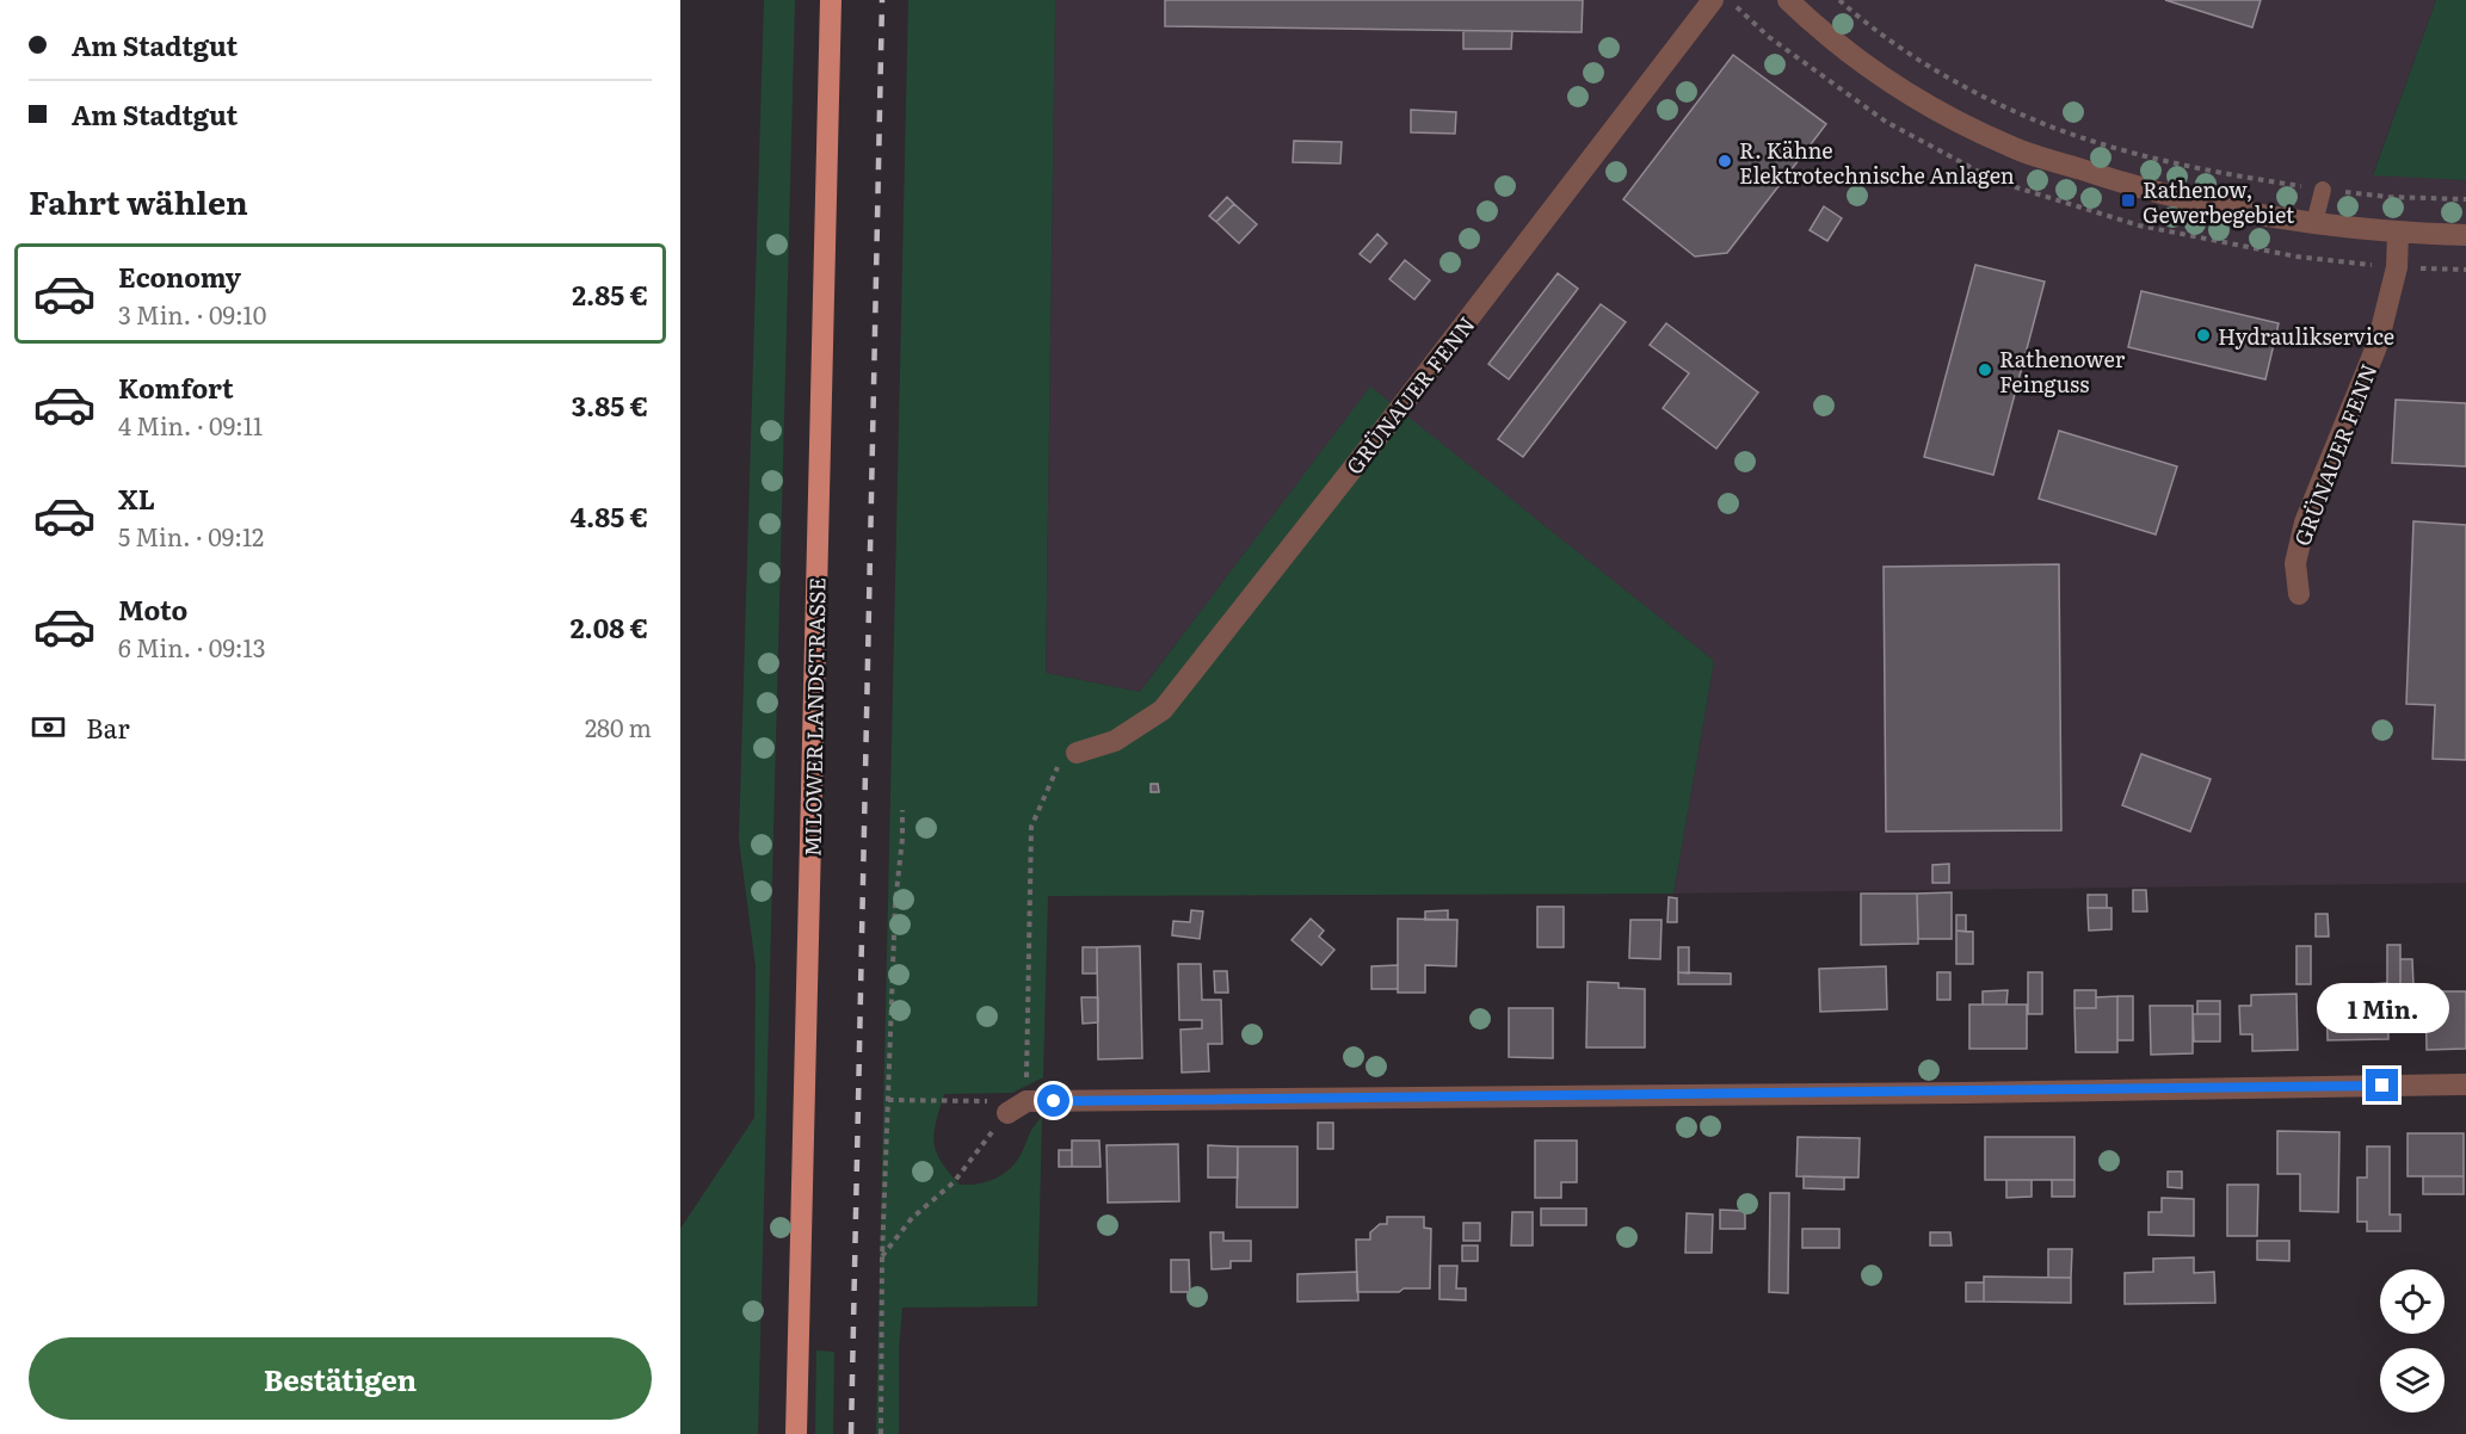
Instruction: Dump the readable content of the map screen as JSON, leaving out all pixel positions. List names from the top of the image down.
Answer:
{
  "streets": {
    "main road": ["MILOWER LANDSTRASSE"],
    "street": ["GRÜNAUER FENN"]
  },
  "places": {
    "other": ["R. Kähne Elektrotechnische Anlagen", "Hydraulikservice", "Rathenower Feinguss"],
    "transit": ["Rathenow, Gewerbegebiet"]
  },
  "page": {
    "banner": ["Am Stadtgut", "Am Stadtgut"],
    "heading": "Fahrt wählen",
    "list": [
      {
        "name": "Economy",
        "note": "3 Min. · 09:10",
        "value": "2.85 €"
      },
      {
        "name": "Komfort",
        "note": "4 Min. · 09:11",
        "value": "3.85 €"
      },
      {
        "name": "XL",
        "note": "5 Min. · 09:12",
        "value": "4.85 €"
      },
      {
        "name": "Moto",
        "note": "6 Min. · 09:13",
        "value": "2.08 €"
      }
    ],
    "pay": ["Bar", "280 m"],
    "bubble": "1 Min.",
    "buttons": "Bestätigen"
  }
}
